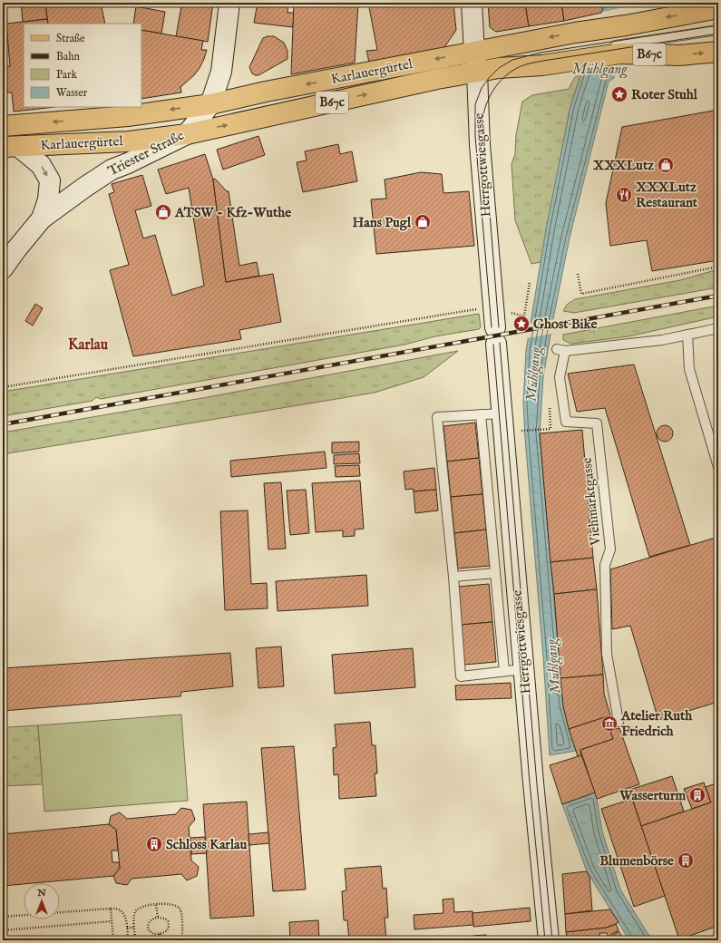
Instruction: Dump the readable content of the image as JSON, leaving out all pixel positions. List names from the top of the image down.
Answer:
{
  "streets": {
    "main road": [
      "B67c",
      "Karlauergürtel",
      "Triester Straße",
      "Herrgottwiesgasse"
    ],
    "lane": ["Viehmarktgasse"]
  },
  "crossings": [
    ["Karlauergürtel", "Triester Straße"],
    ["Karlauergürtel", "Herrgottwiesgasse"]
  ],
  "districts": ["Karlau"],
  "water": ["Mühlgang"],
  "places": {
    "place": ["Roter Stuhl", "Ghost Bike"],
    "shop": ["XXXLutz", "ATSW - Kfz-Wuthe", "Hans Pugl"],
    "restaurant": ["XXXLutz Restaurant"],
    "museum": ["Atelier Ruth Friedrich"],
    "building": ["Wasserturm", "Schloss Karlau", "Blumenbörse"]
  },
  "legend": [
    "Straße",
    "Bahn",
    "Park",
    "Wasser"
  ],
  "north": "top"
}
